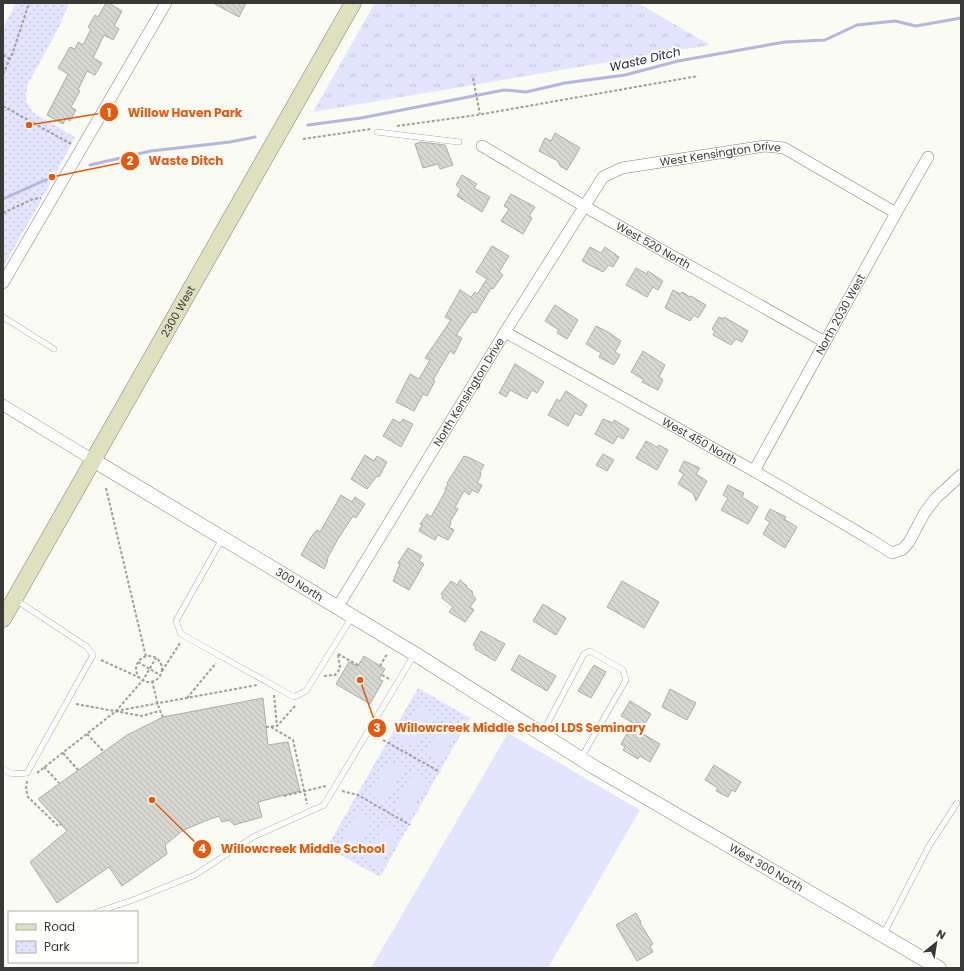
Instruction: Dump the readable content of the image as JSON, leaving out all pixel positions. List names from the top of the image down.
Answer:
{
  "streets": {
    "main road": ["2300 West"],
    "street": [
      "West Kensington Drive",
      "West 520 North",
      "North 2030 West",
      "North Kensington Drive",
      "West 450 North",
      "300 North",
      "West 300 North"
    ]
  },
  "crossings": [
    ["West Kensington Drive", "North 2030 West"],
    ["West Kensington Drive", "North Kensington Drive"],
    ["West 520 North", "North 2030 West"],
    ["West 520 North", "North Kensington Drive"],
    ["2300 West", "300 North"],
    ["North 2030 West", "West 450 North"],
    ["North Kensington Drive", "West 450 North"],
    ["North Kensington Drive", "300 North"],
    ["300 North", "West 300 North"]
  ],
  "water": ["Waste Ditch"],
  "places": [
    "Willow Haven Park",
    "Waste Ditch",
    "Willowcreek Middle School LDS Seminary",
    "Willowcreek Middle School"
  ],
  "legend": ["Road", "Park"],
  "north": "top right"
}
